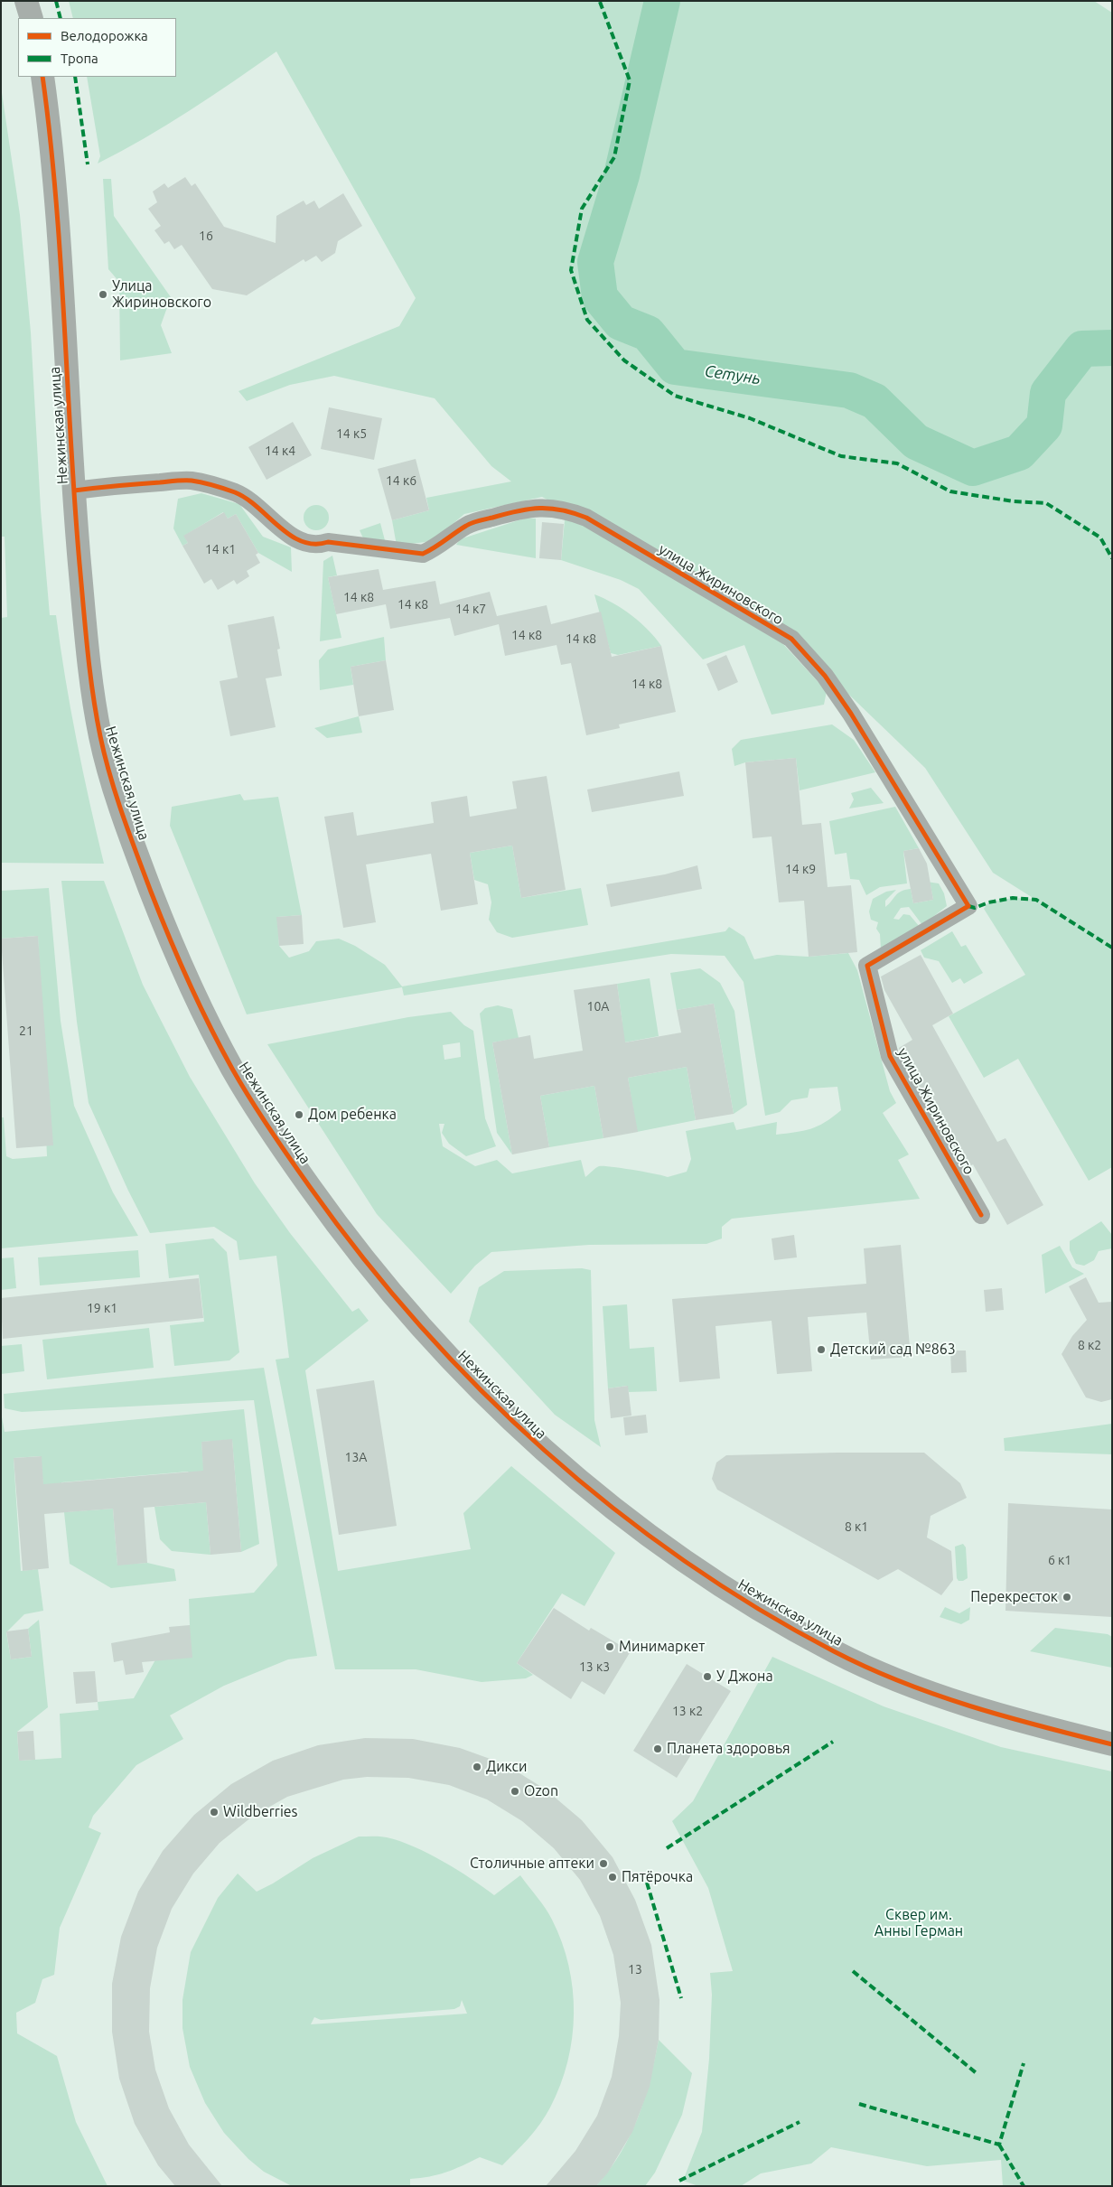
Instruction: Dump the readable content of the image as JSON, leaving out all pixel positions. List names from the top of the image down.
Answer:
{
  "streets": {
    "street": ["Нежинская улица", "улица Жириновского"]
  },
  "crossings": [
    ["Нежинская улица", "улица Жириновского"]
  ],
  "water": ["Сетунь"],
  "parks": ["Сквер им. Анны Герман"],
  "places": [
    "Улица Жириновского",
    "Дом ребенка",
    "Детский сад №863",
    "Перекресток",
    "Минимаркет",
    "У Джона",
    "Планета здоровья",
    "Дикси",
    "Ozon",
    "Wildberries",
    "Столичные аптеки",
    "Пятёрочка"
  ],
  "house_numbers": [
    "16",
    "14 к5",
    "14 к4",
    "14 к6",
    "14 к1",
    "14 к8",
    "14 к8",
    "14 к7",
    "14 к8",
    "14 к8",
    "14 к8",
    "14 к9",
    "10А",
    "21",
    "19 к1",
    "8 к2",
    "13А",
    "8 к1",
    "6 к1",
    "13 к3",
    "13 к2",
    "13"
  ],
  "legend": ["Велодорожка", "Тропа"]
}
